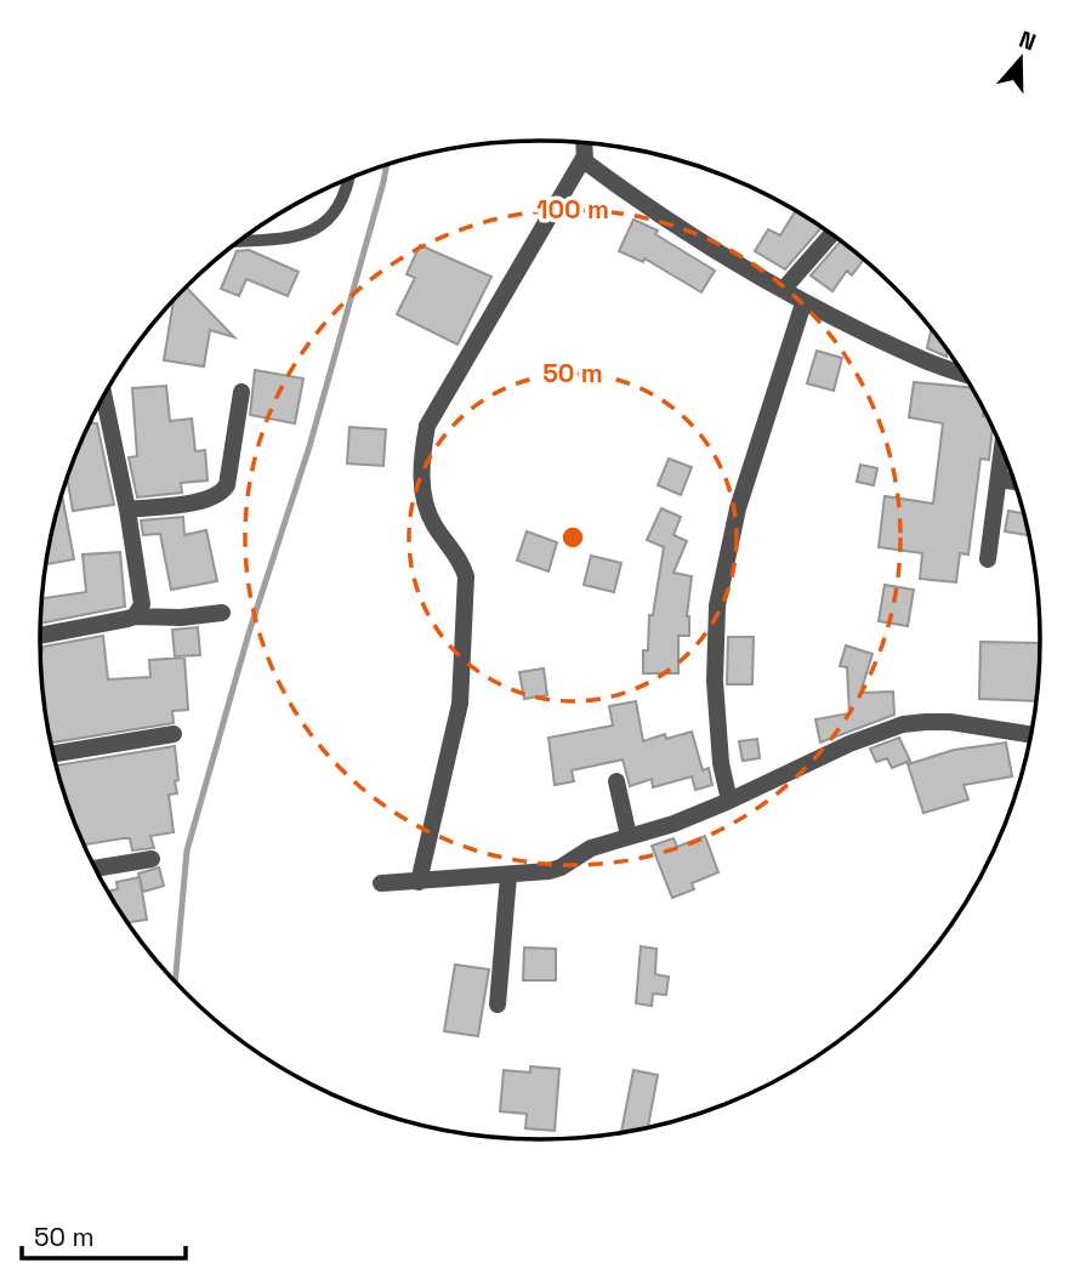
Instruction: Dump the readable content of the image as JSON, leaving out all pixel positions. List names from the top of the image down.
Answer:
{
  "scale_bar": "50 m",
  "north": "top",
  "rings": ["100 m", "50 m"]
}
